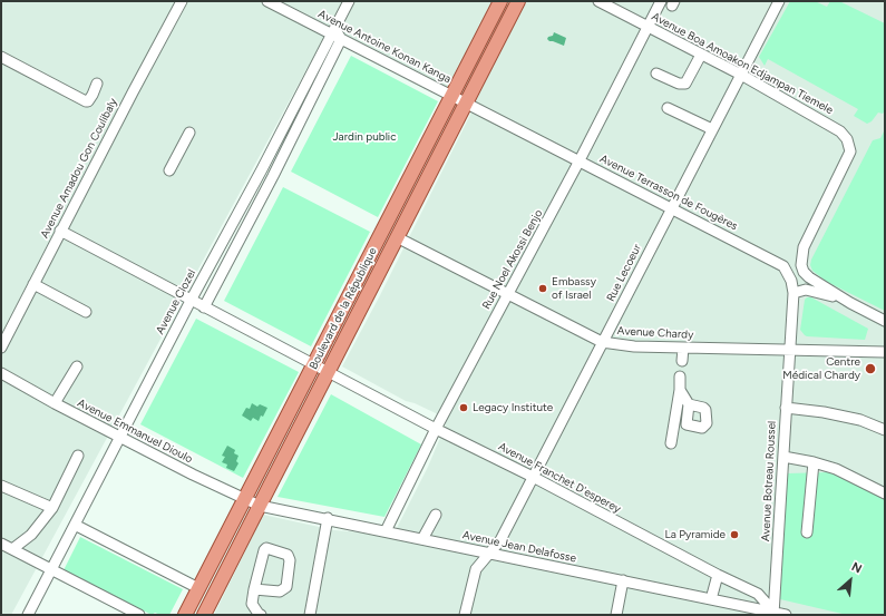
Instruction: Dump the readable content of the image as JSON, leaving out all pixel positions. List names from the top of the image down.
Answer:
{
  "streets": {
    "main road": ["Boulevard de la République"],
    "street": [
      "Avenue Antoine Konan Kanga",
      "Avenue Boa Amoakon Edjampan Tiemele",
      "Avenue Amadou Gon Coulibaly",
      "Avenue Terrasson de Fougères",
      "Rue Noel Akossi Benjo",
      "Rue Lecoeur",
      "Avenue Clozel",
      "Avenue Chardy",
      "Avenue Emmanuel Dioulo",
      "Avenue Franchet D'esperey",
      "Avenue Botreau Roussel",
      "Avenue Jean Delafosse"
    ]
  },
  "crossings": [
    ["Avenue Antoine Konan Kanga", "Avenue Terrasson de Fougères"],
    ["Avenue Antoine Konan Kanga", "Avenue Clozel"],
    ["Avenue Antoine Konan Kanga", "Boulevard de la République"],
    ["Avenue Boa Amoakon Edjampan Tiemele", "Rue Noel Akossi Benjo"],
    ["Avenue Boa Amoakon Edjampan Tiemele", "Rue Lecoeur"],
    ["Avenue Amadou Gon Coulibaly", "Avenue Franchet D'esperey"],
    ["Avenue Terrasson de Fougères", "Rue Noel Akossi Benjo"],
    ["Avenue Terrasson de Fougères", "Rue Lecoeur"],
    ["Avenue Terrasson de Fougères", "Boulevard de la République"],
    ["Rue Noel Akossi Benjo", "Avenue Chardy"],
    ["Rue Noel Akossi Benjo", "Avenue Franchet D'esperey"],
    ["Rue Noel Akossi Benjo", "Avenue Jean Delafosse"],
    ["Rue Lecoeur", "Avenue Chardy"],
    ["Rue Lecoeur", "Avenue Franchet D'esperey"],
    ["Rue Lecoeur", "Avenue Jean Delafosse"],
    ["Avenue Clozel", "Avenue Emmanuel Dioulo"],
    ["Avenue Clozel", "Avenue Franchet D'esperey"],
    ["Boulevard de la République", "Avenue Chardy"],
    ["Boulevard de la République", "Avenue Emmanuel Dioulo"],
    ["Boulevard de la République", "Avenue Franchet D'esperey"],
    ["Boulevard de la République", "Avenue Jean Delafosse"],
    ["Avenue Chardy", "Avenue Botreau Roussel"],
    ["Avenue Emmanuel Dioulo", "Avenue Jean Delafosse"],
    ["Avenue Franchet D'esperey", "Avenue Botreau Roussel"],
    ["Avenue Franchet D'esperey", "Avenue Jean Delafosse"],
    ["Avenue Botreau Roussel", "Avenue Jean Delafosse"]
  ],
  "parks": ["Jardin public"],
  "places": [
    "Embassy of Israel",
    "Centre Médical Chardy",
    "Legacy Institute",
    "La Pyramide"
  ],
  "north": "top right"
}
